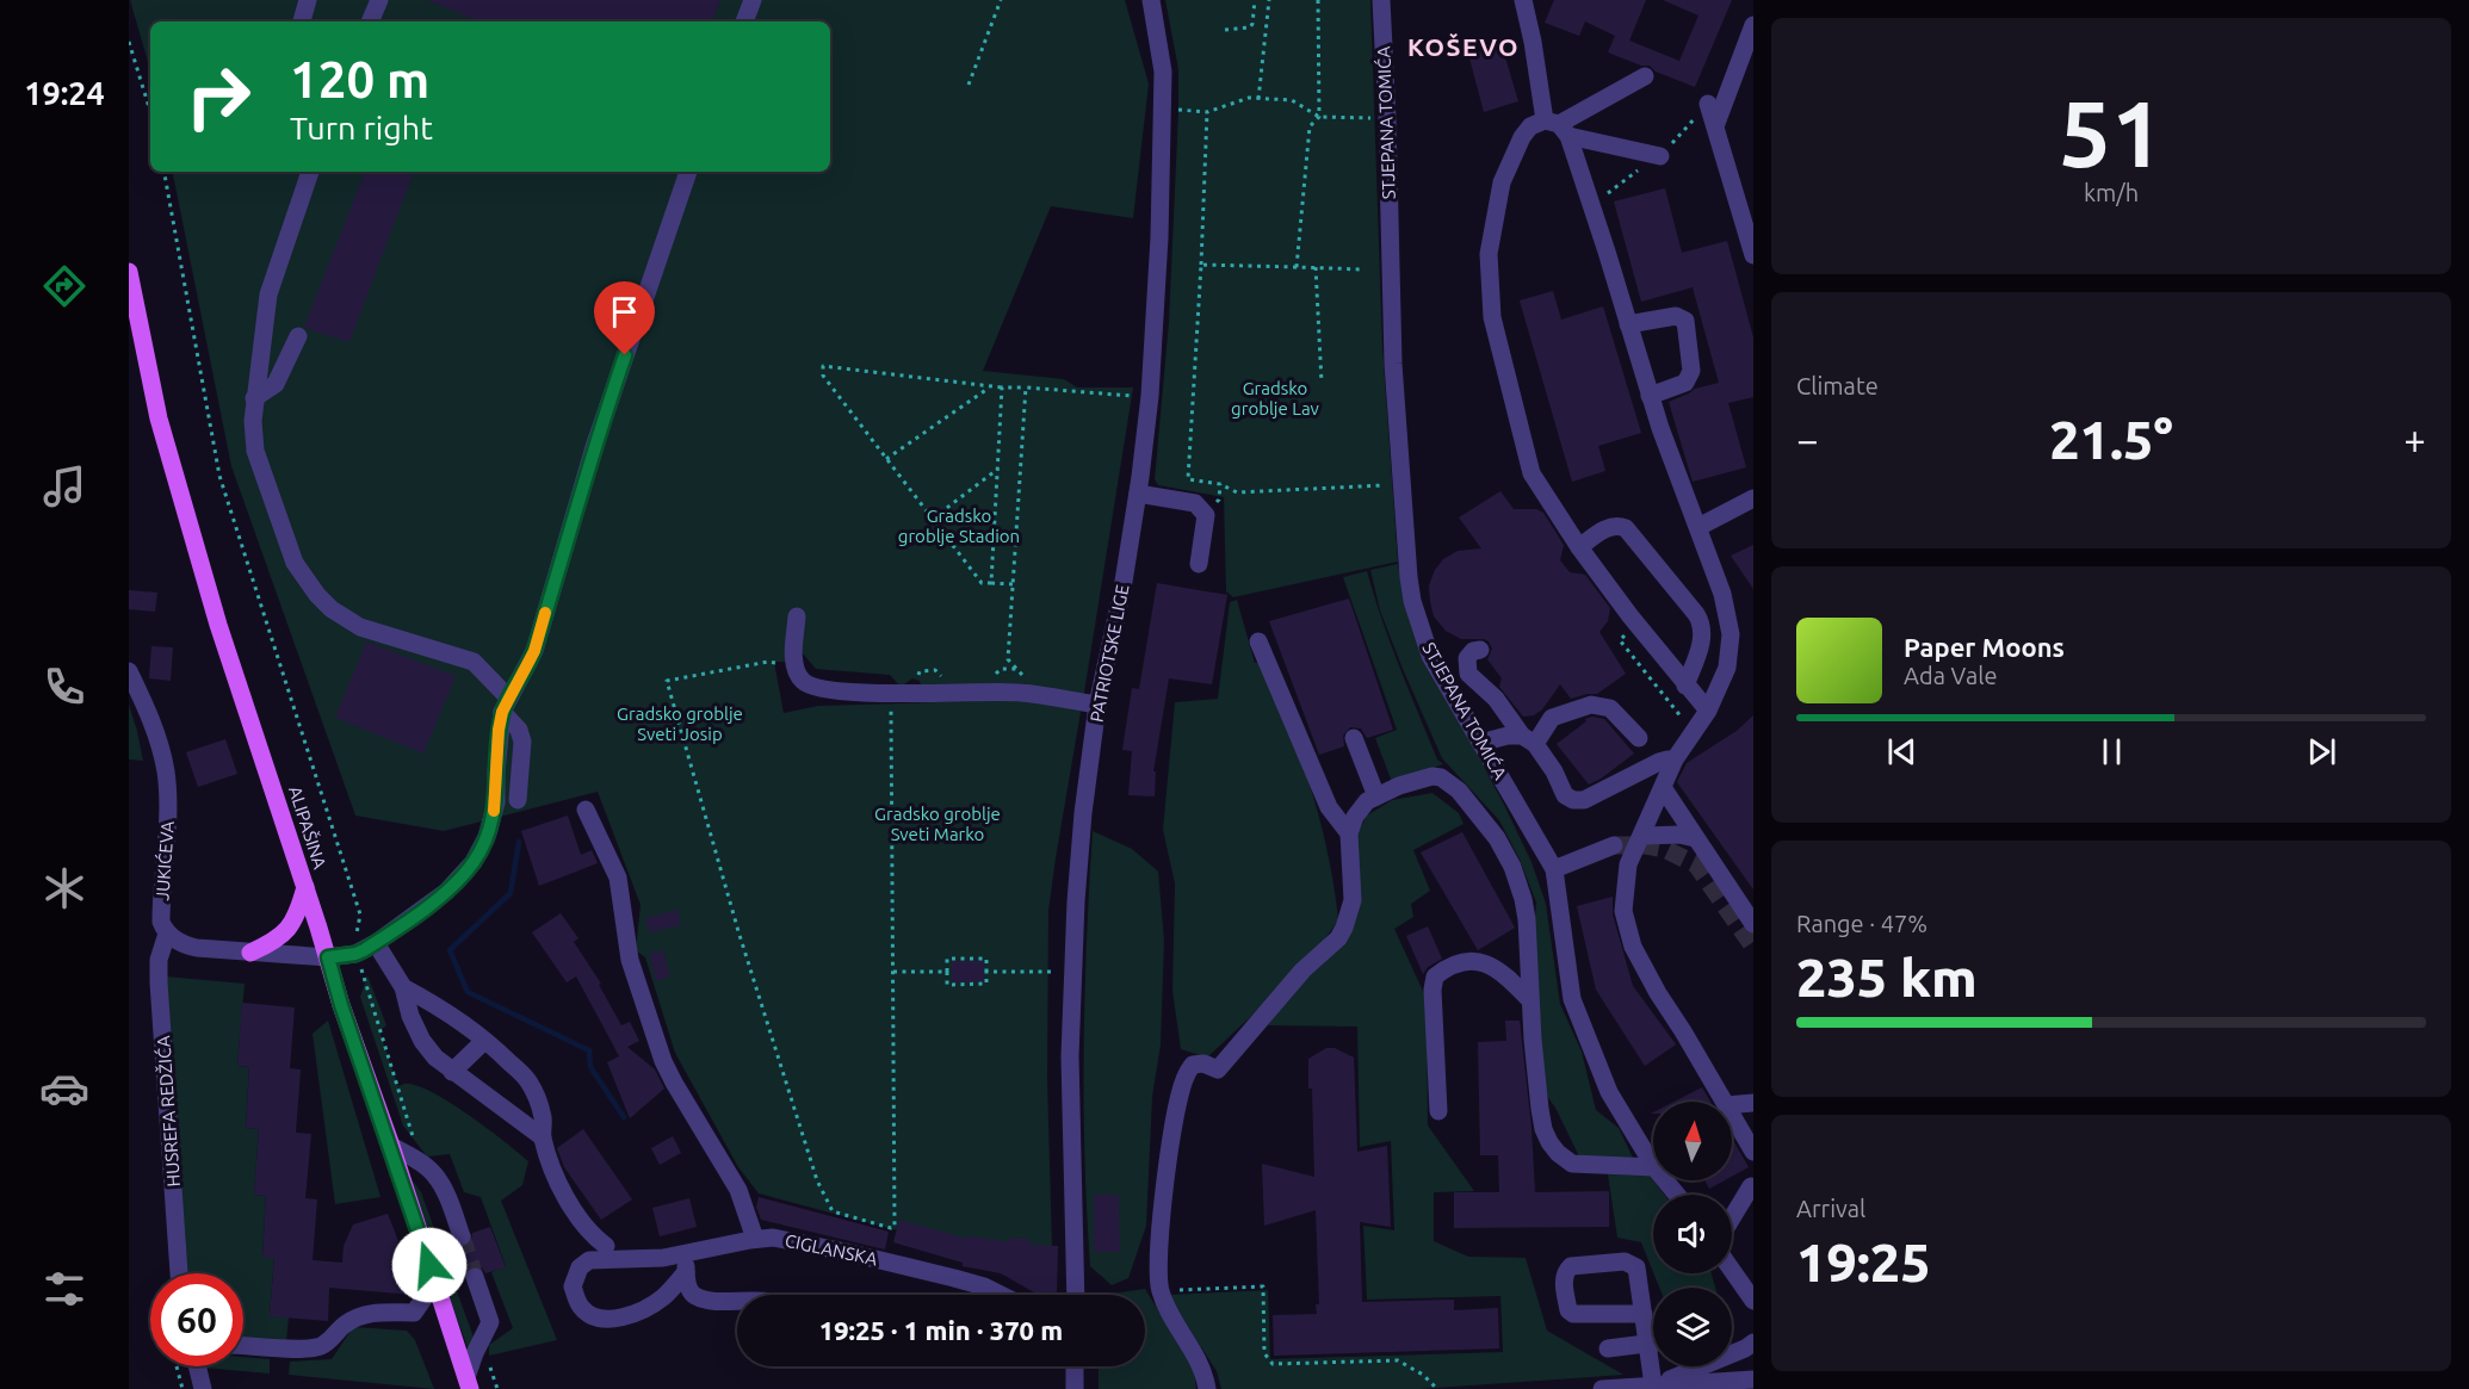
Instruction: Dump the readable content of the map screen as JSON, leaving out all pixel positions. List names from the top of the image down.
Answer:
{
  "streets": {
    "main road": ["ALIPAŠINA"],
    "street": [
      "STJEPANA TOMIĆA",
      "PATRIOTSKE LIGE",
      "JUKIĆEVA",
      "HUSREFA REDŽIĆA",
      "CIGLANSKA"
    ]
  },
  "crossings": [
    ["JUKIĆEVA", "HUSREFA REDŽIĆA"]
  ],
  "districts": ["KOŠEVO"],
  "parks": [
    "Gradsko groblje Lav",
    "Gradsko groblje Stadion",
    "Gradsko groblje Sveti Josip",
    "Gradsko groblje Sveti Marko"
  ],
  "north": "top",
  "page": {
    "tabs": "19:24",
    "tile": [
      ["51", "km/h"],
      "Climate",
      ["Range · 47%", "235 km"],
      ["Arrival", "19:25"]
    ],
    "turn": ["120 m", "Turn right"],
    "heat": ["−", "21.5°", "+"],
    "song": ["Paper Moons", "Ada Vale"],
    "limit": "60",
    "trip": "19:25 · 1 min · 370 m"
  }
}
